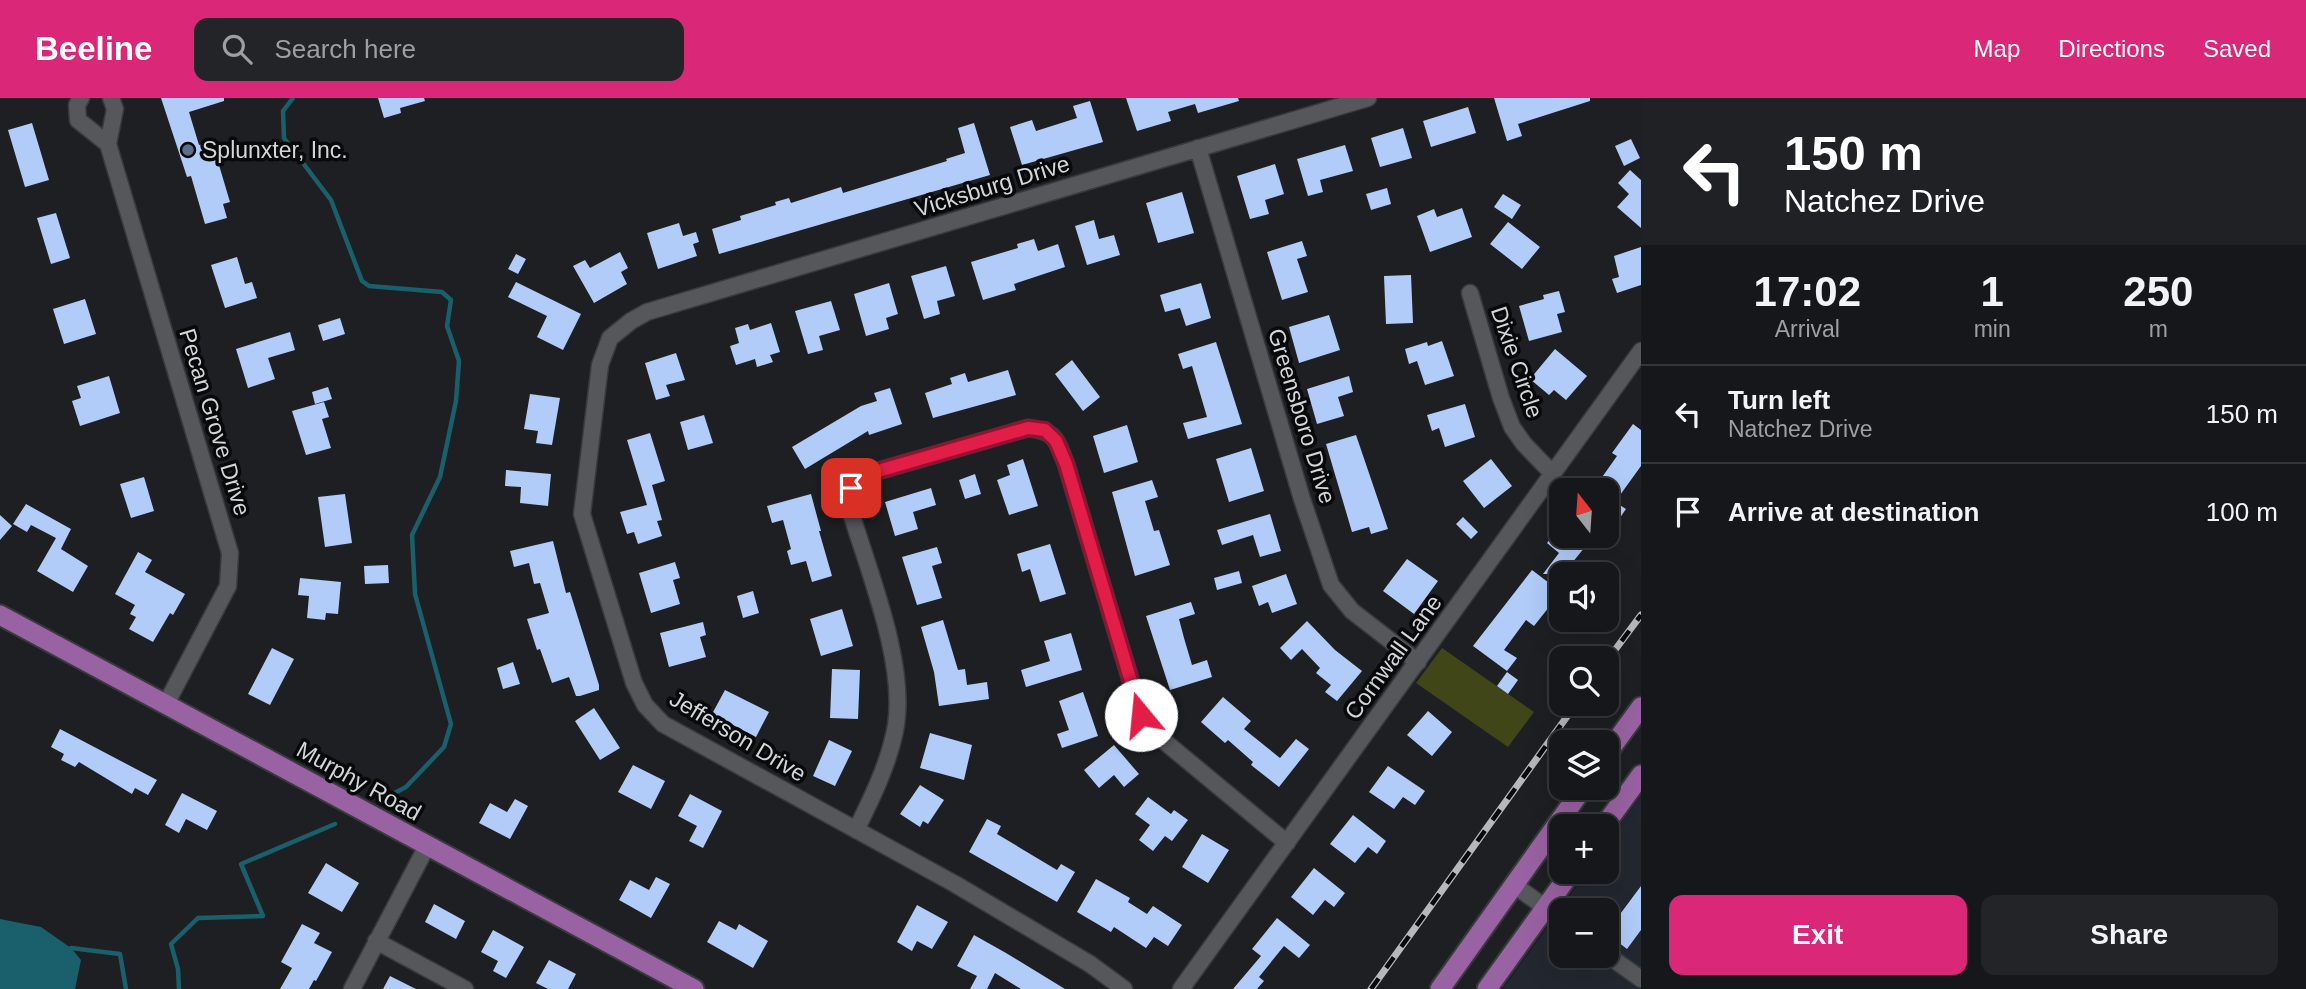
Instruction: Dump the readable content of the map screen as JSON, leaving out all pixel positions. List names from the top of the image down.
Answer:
{
  "streets": {
    "main road": ["Murphy Road"],
    "street": [
      "Vicksburg Drive",
      "Dixie Circle",
      "Greensboro Drive",
      "Pecan Grove Drive",
      "Cornwall Lane",
      "Jefferson Drive"
    ]
  },
  "crossings": [
    ["Vicksburg Drive", "Greensboro Drive"],
    ["Vicksburg Drive", "Jefferson Drive"],
    ["Dixie Circle", "Cornwall Lane"],
    ["Greensboro Drive", "Cornwall Lane"],
    ["Pecan Grove Drive", "Murphy Road"]
  ],
  "places": ["Splunxter, Inc."],
  "north": "top",
  "page": {
    "header": "Beeline",
    "search": "Search here",
    "nav": ["Map", "Directions", "Saved"],
    "turn": ["150 m", "Natchez Drive"],
    "eta": [
      "17:02",
      "Arrival",
      "1",
      "min",
      "250",
      "m"
    ],
    "list": [
      {
        "name": "Turn left",
        "note": "Natchez Drive",
        "value": "150 m"
      },
      {
        "name": "Arrive at destination",
        "value": "100 m"
      }
    ],
    "map_buttons": ["+", "−"],
    "buttons": ["Exit", "Share"]
  }
}
